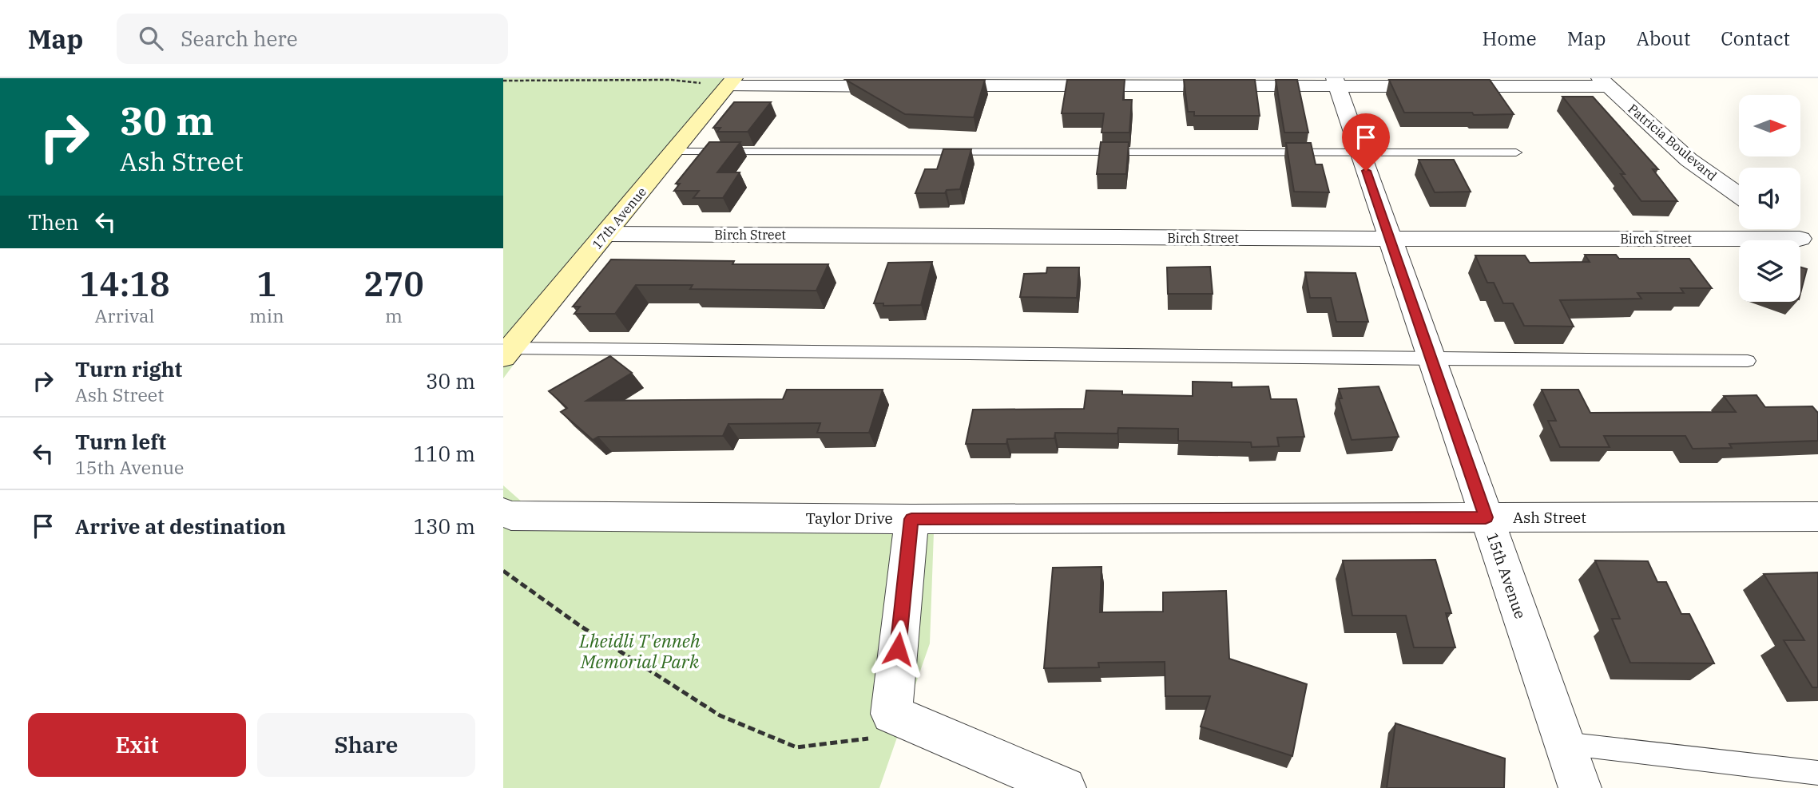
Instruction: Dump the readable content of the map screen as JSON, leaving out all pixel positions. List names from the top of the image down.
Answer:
{
  "streets": {
    "street": [
      "Patricia Boulevard",
      "17th Avenue",
      "Birch Street",
      "Ash Street",
      "Taylor Drive",
      "15th Avenue"
    ]
  },
  "crossings": [
    ["17th Avenue", "Birch Street"],
    ["Birch Street", "15th Avenue"],
    ["Ash Street", "Taylor Drive"],
    ["Ash Street", "15th Avenue"]
  ],
  "parks": ["Lheidli T'enneh Memorial Park"],
  "north": "right",
  "page": {
    "header": "Map",
    "search": "Search here",
    "nav": [
      "Home",
      "Map",
      "About",
      "Contact"
    ],
    "turn": ["30 m", "Ash Street"],
    "then": "Then",
    "eta": [
      "14:18",
      "Arrival",
      "1",
      "min",
      "270",
      "m"
    ],
    "list": [
      {
        "name": "Turn right",
        "note": "Ash Street",
        "value": "30 m"
      },
      {
        "name": "Turn left",
        "note": "15th Avenue",
        "value": "110 m"
      },
      {
        "name": "Arrive at destination",
        "value": "130 m"
      }
    ],
    "buttons": ["Exit", "Share"]
  }
}
